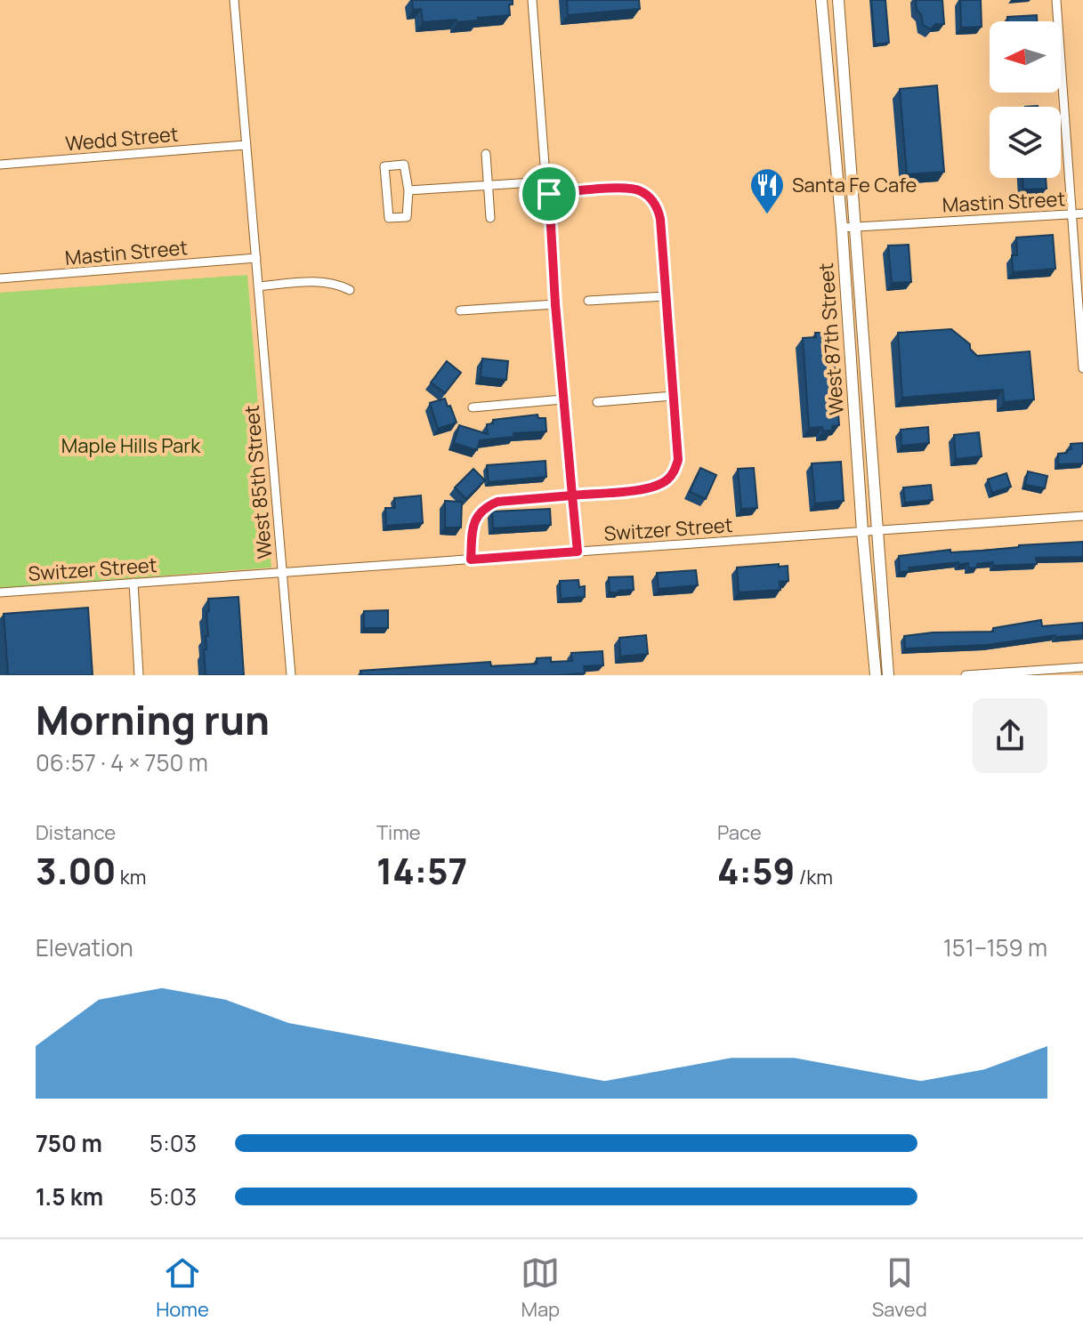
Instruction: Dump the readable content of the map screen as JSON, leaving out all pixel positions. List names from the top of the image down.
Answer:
{
  "streets": {
    "main road": ["West 87th Street"],
    "street": [
      "Wedd Street",
      "Mastin Street",
      "West 85th Street",
      "Switzer Street"
    ]
  },
  "crossings": [
    ["Wedd Street", "West 85th Street"],
    ["Mastin Street", "West 87th Street"],
    ["Mastin Street", "West 85th Street"],
    ["West 87th Street", "Switzer Street"],
    ["West 85th Street", "Switzer Street"]
  ],
  "parks": ["Maple Hills Park"],
  "places": {
    "restaurant": ["Santa Fe Cafe"]
  },
  "north": "left",
  "page": {
    "heading": ["Morning run", "06:57 · 4 × 750 m"],
    "stats": [
      ["Distance", "3.00 km"],
      ["Time", "14:57"],
      ["Pace", "4:59 /km"]
    ],
    "chart": ["Elevation", "151–159 m"],
    "list": [
      {
        "name": "750 m",
        "note": "5:03"
      },
      {
        "name": "1.5 km",
        "note": "5:03"
      }
    ],
    "tabs": ["Home", "Map", "Saved"]
  }
}
